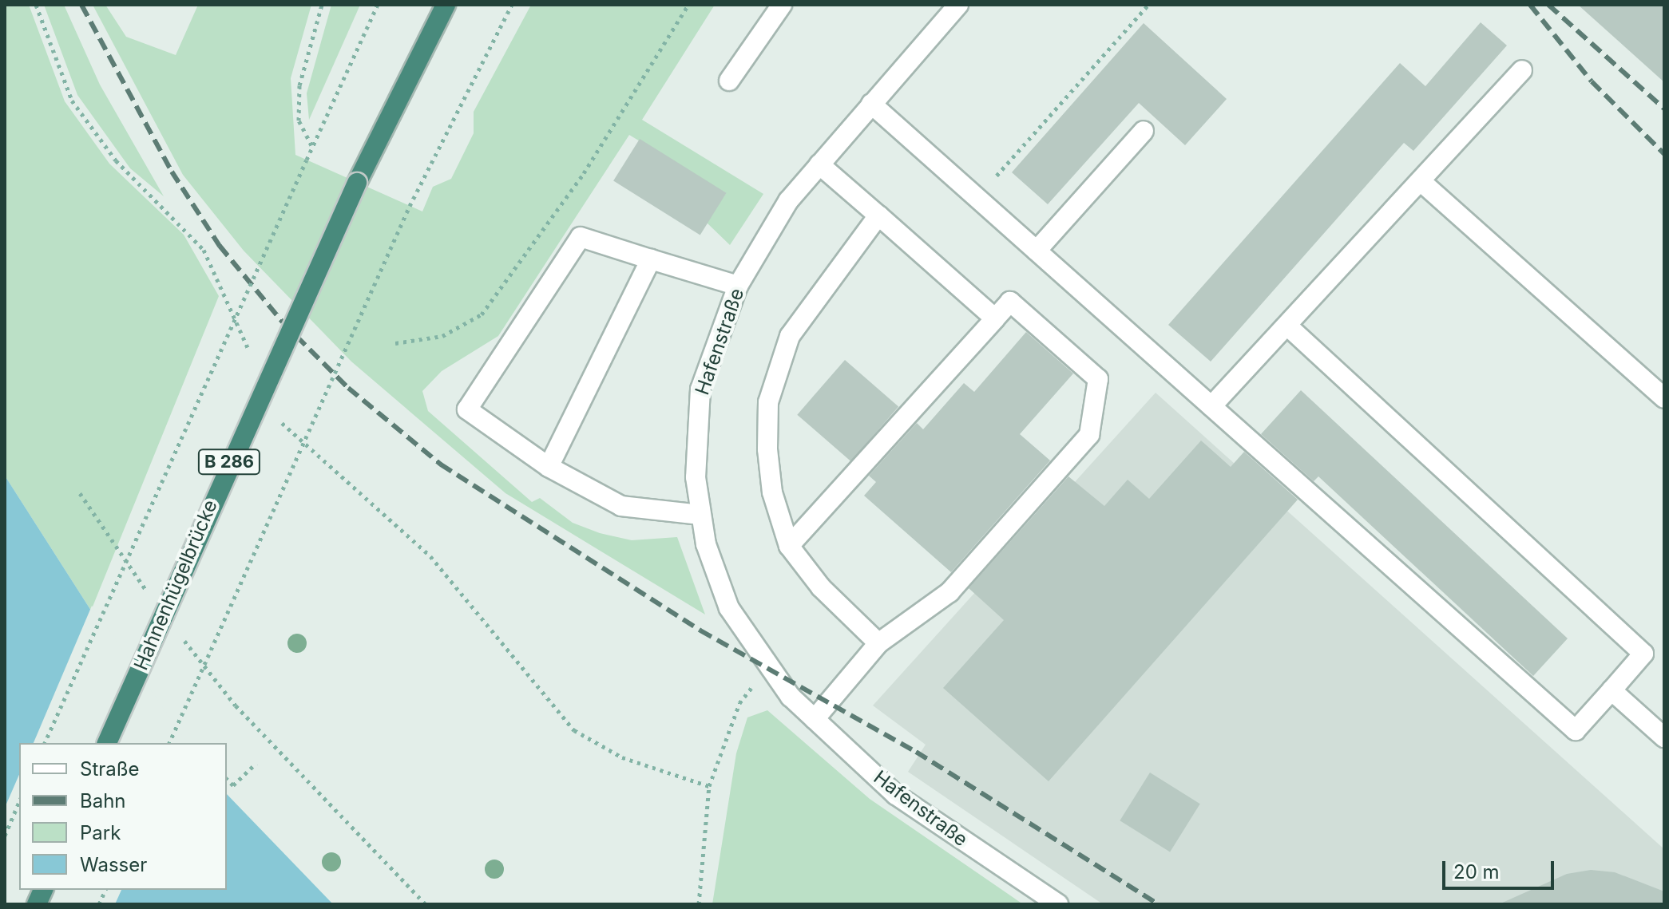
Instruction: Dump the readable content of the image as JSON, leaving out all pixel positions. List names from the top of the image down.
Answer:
{
  "streets": {
    "highway": ["B 286", "Hahnenhügelbrücke"],
    "street": ["Hafenstraße"]
  },
  "legend": [
    "Straße",
    "Bahn",
    "Park",
    "Wasser"
  ],
  "scale_bar": "20 m"
}
